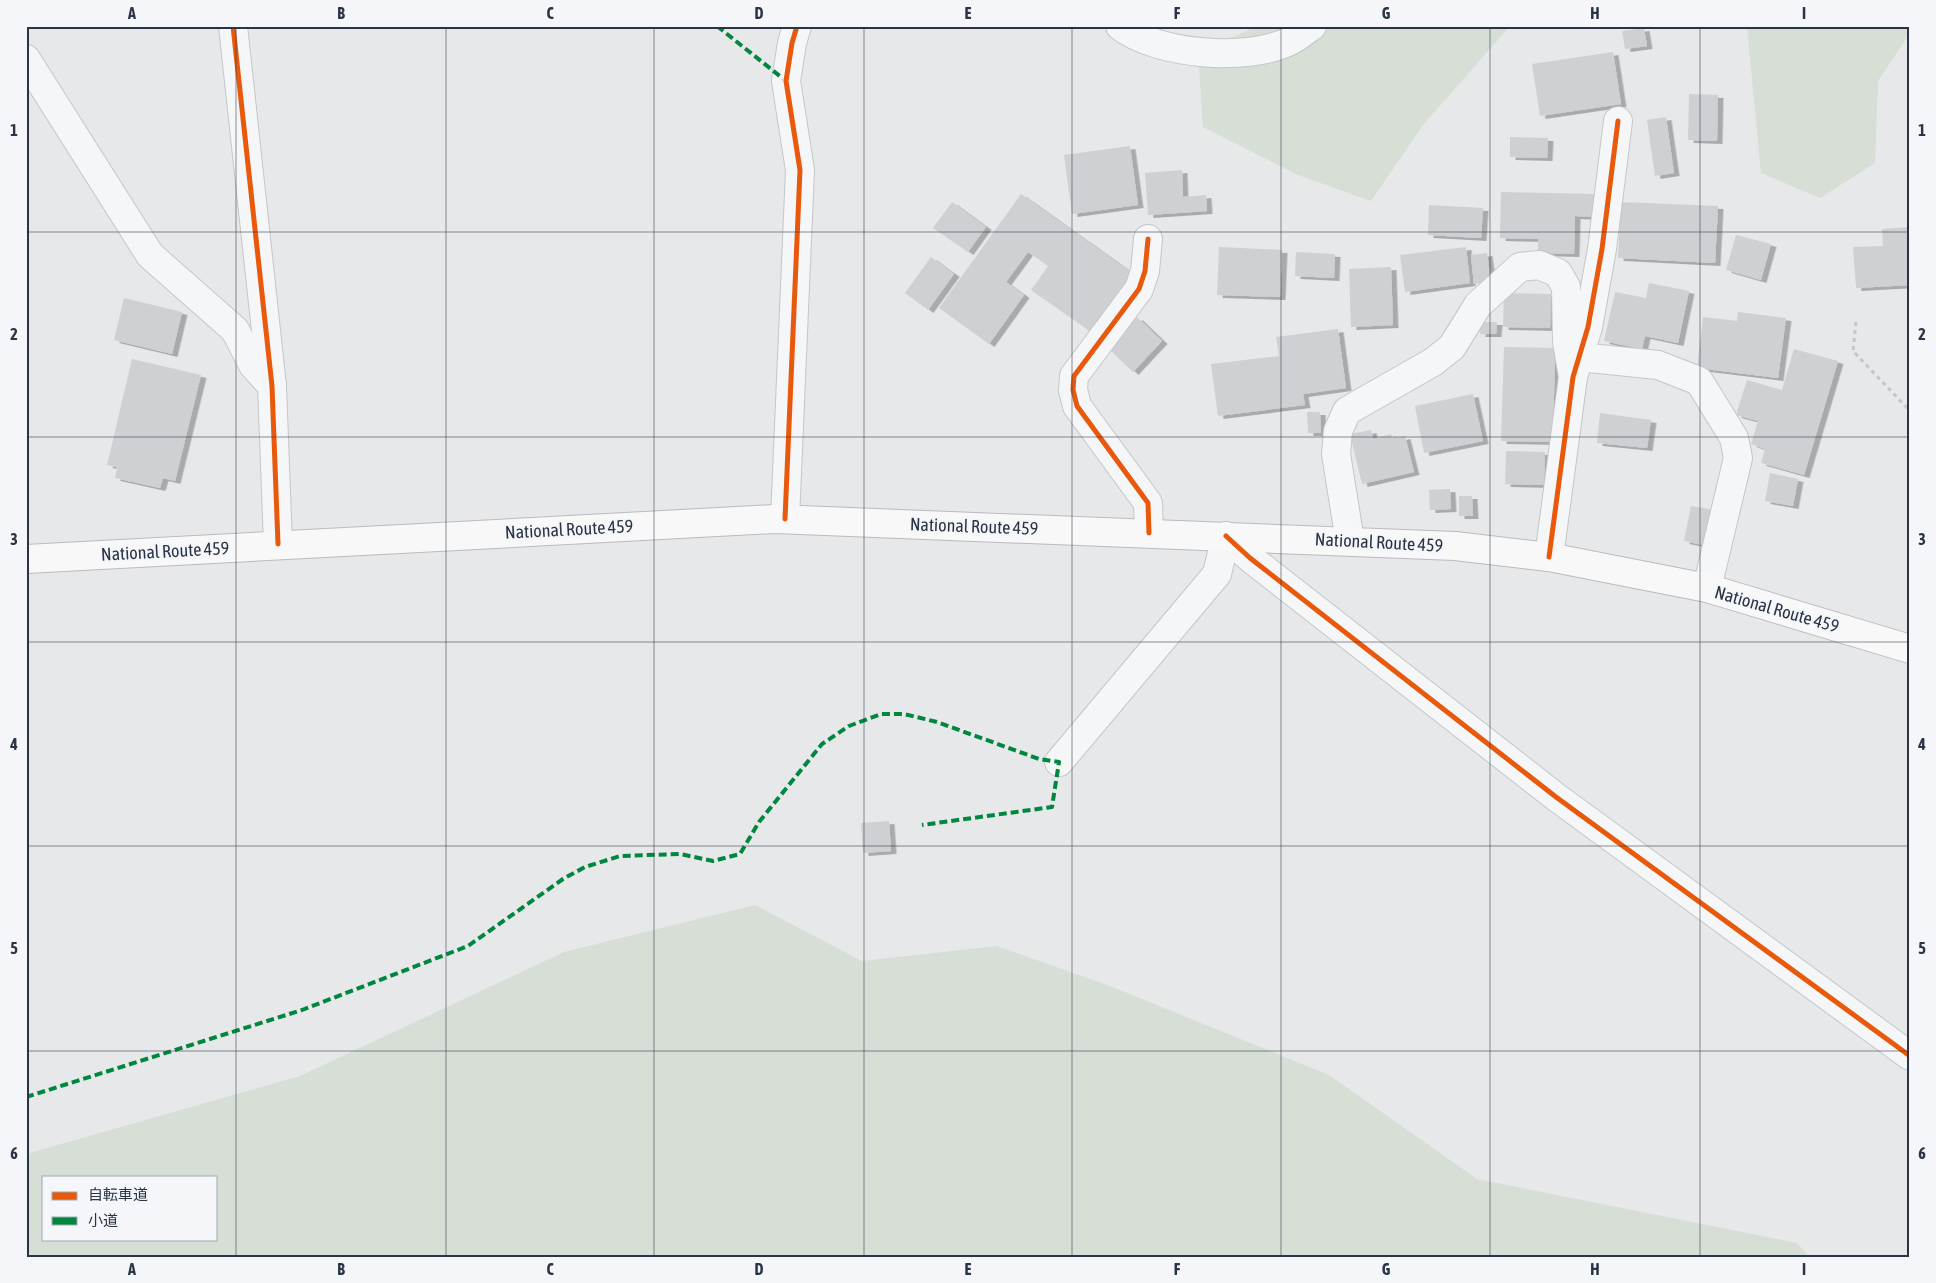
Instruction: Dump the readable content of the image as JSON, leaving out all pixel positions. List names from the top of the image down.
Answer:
{
  "streets": {
    "highway": ["National Route 459"]
  },
  "legend": ["自転車道", "小道"],
  "grid": {
    "columns": [
      "A",
      "B",
      "C",
      "D",
      "E",
      "F",
      "G",
      "H",
      "I"
    ],
    "rows": [
      "1",
      "2",
      "3",
      "4",
      "5",
      "6"
    ]
  }
}
